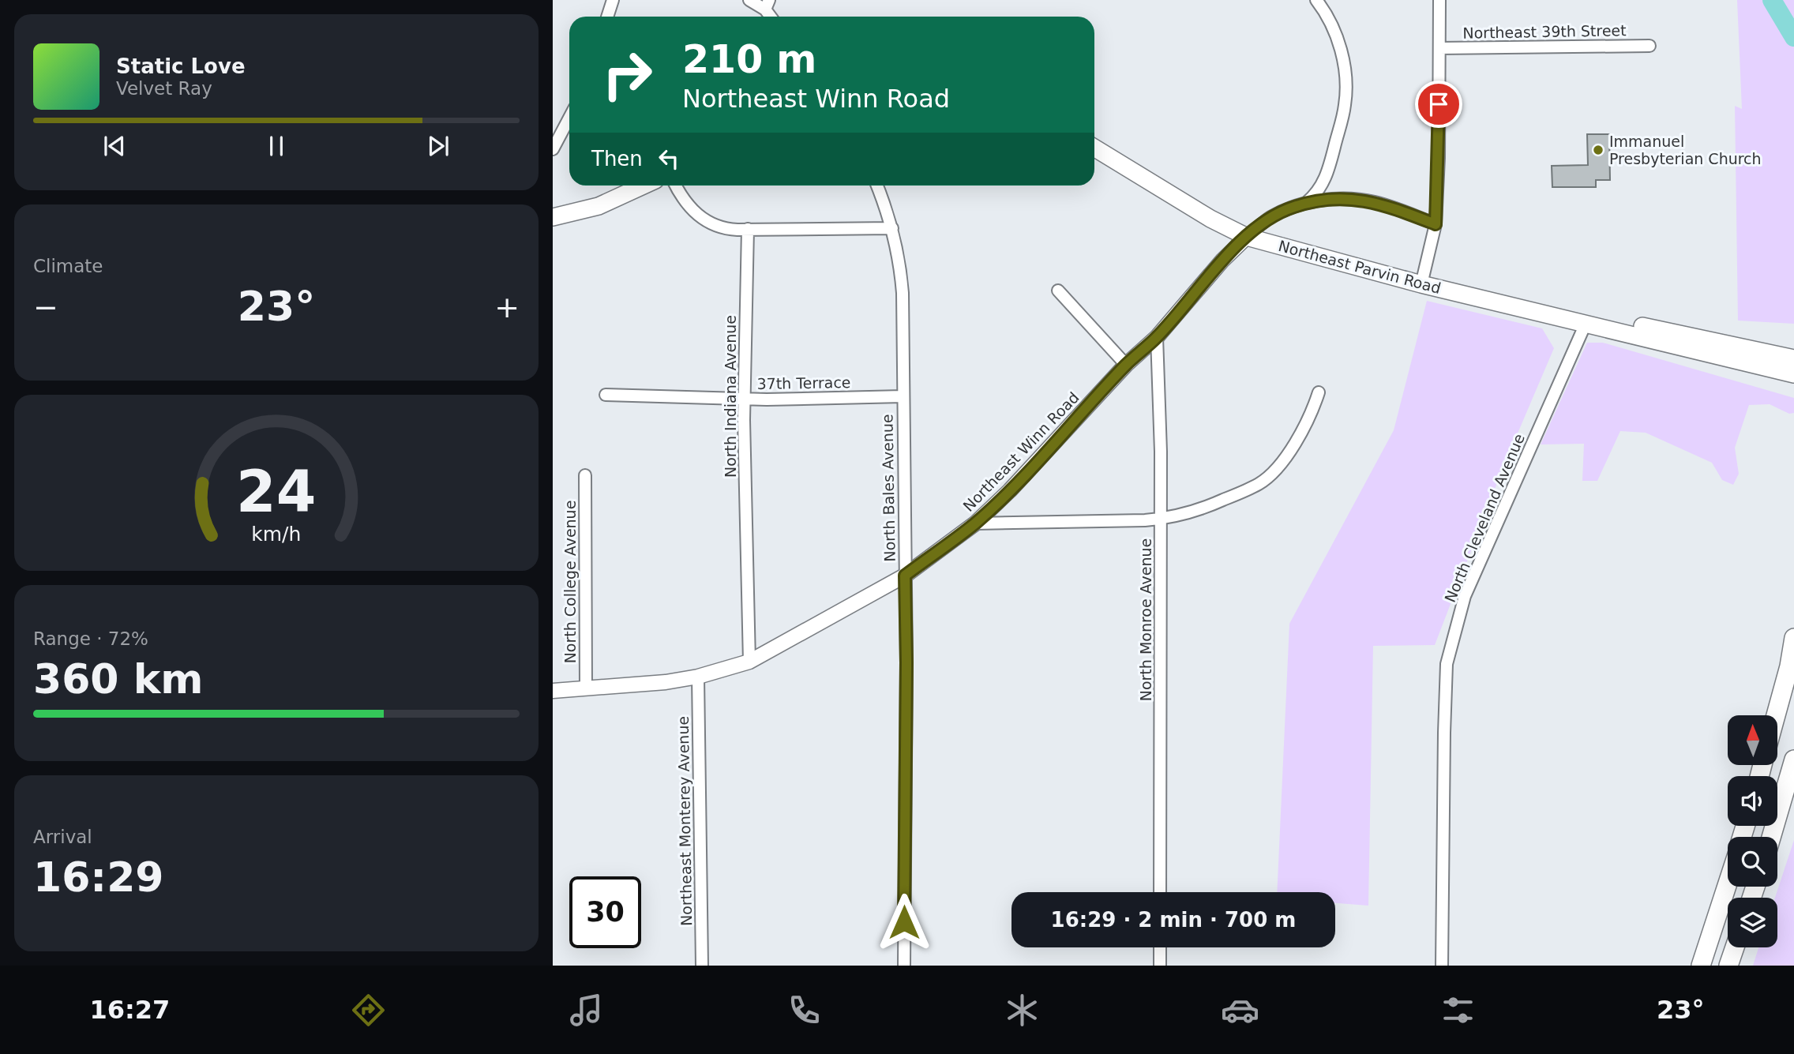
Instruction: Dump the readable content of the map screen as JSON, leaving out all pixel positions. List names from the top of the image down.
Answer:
{
  "streets": {
    "main road": ["Northeast Parvin Road"],
    "street": [
      "Northeast 39th Street",
      "37th Terrace",
      "North Indiana Avenue",
      "Northeast Winn Road",
      "North Bales Avenue",
      "North Cleveland Avenue",
      "North College Avenue",
      "North Monroe Avenue",
      "Northeast Monterey Avenue"
    ]
  },
  "crossings": [
    ["Northeast Parvin Road", "Northeast Winn Road"],
    ["Northeast Parvin Road", "North Cleveland Avenue"],
    ["37th Terrace", "North Indiana Avenue"],
    ["37th Terrace", "North Bales Avenue"],
    ["North Indiana Avenue", "Northeast Winn Road"],
    ["Northeast Winn Road", "North Bales Avenue"],
    ["Northeast Winn Road", "North College Avenue"],
    ["Northeast Winn Road", "North Monroe Avenue"],
    ["Northeast Winn Road", "Northeast Monterey Avenue"]
  ],
  "places": ["Immanuel Presbyterian Church"],
  "north": "top",
  "page": {
    "turn": ["210 m", "Northeast Winn Road"],
    "song": ["Static Love", "Velvet Ray"],
    "then": "Then",
    "tile": [
      "Climate",
      ["Range · 72%", "360 km"],
      ["Arrival", "16:29"]
    ],
    "heat": ["−", "23°", "+"],
    "limit": "30",
    "trip": "16:29 · 2 min · 700 m",
    "tabs": ["16:27", "23°"],
    "gauge": ["24", "km/h"]
  }
}
